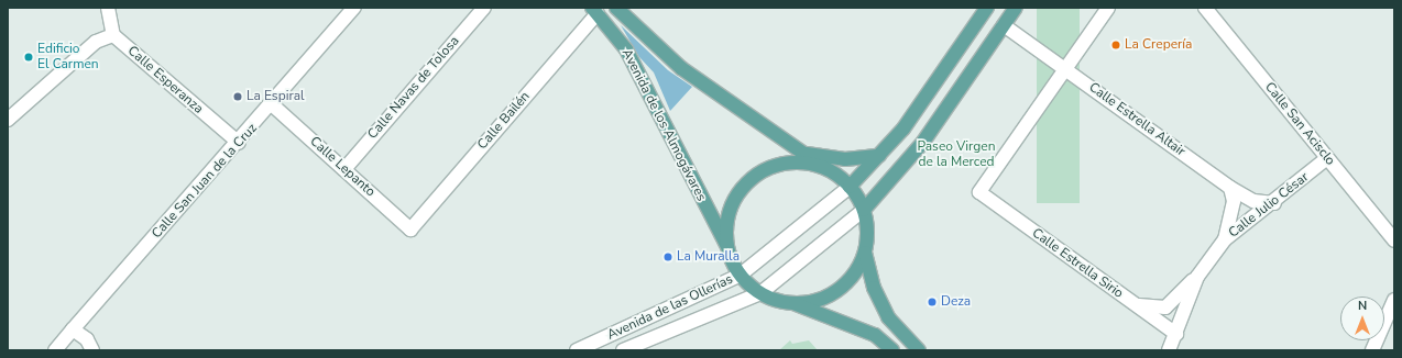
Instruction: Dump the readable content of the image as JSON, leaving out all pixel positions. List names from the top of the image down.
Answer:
{
  "streets": {
    "main road": ["Avenida de los Almogávares"],
    "street": [
      "Calle Esperanza",
      "Calle Navas de Tolosa",
      "Calle Estrella Altair",
      "Calle Bailén",
      "Calle San Acisclo",
      "Calle Lepanto",
      "Calle San Juan de la Cruz",
      "Calle Julio César",
      "Calle Estrella Sirio",
      "Avenida de las Ollerías"
    ]
  },
  "crossings": [
    ["Calle Esperanza", "Calle San Juan de la Cruz"],
    ["Calle Navas de Tolosa", "Calle Lepanto"],
    ["Calle Estrella Altair", "Calle Julio César"],
    ["Calle Estrella Altair", "Calle Estrella Sirio"],
    ["Calle Bailén", "Avenida de los Almogávares"],
    ["Calle Bailén", "Calle Lepanto"],
    ["Calle San Acisclo", "Calle Julio César"],
    ["Avenida de los Almogávares", "Avenida de las Ollerías"],
    ["Calle Lepanto", "Calle San Juan de la Cruz"],
    ["Calle Julio César", "Calle Estrella Sirio"]
  ],
  "parks": ["Paseo Virgen de la Merced"],
  "places": [
    "La Crepería",
    "Edificio El Carmen",
    "La Espiral",
    "La Muralla",
    "Deza"
  ],
  "north": "top"
}
